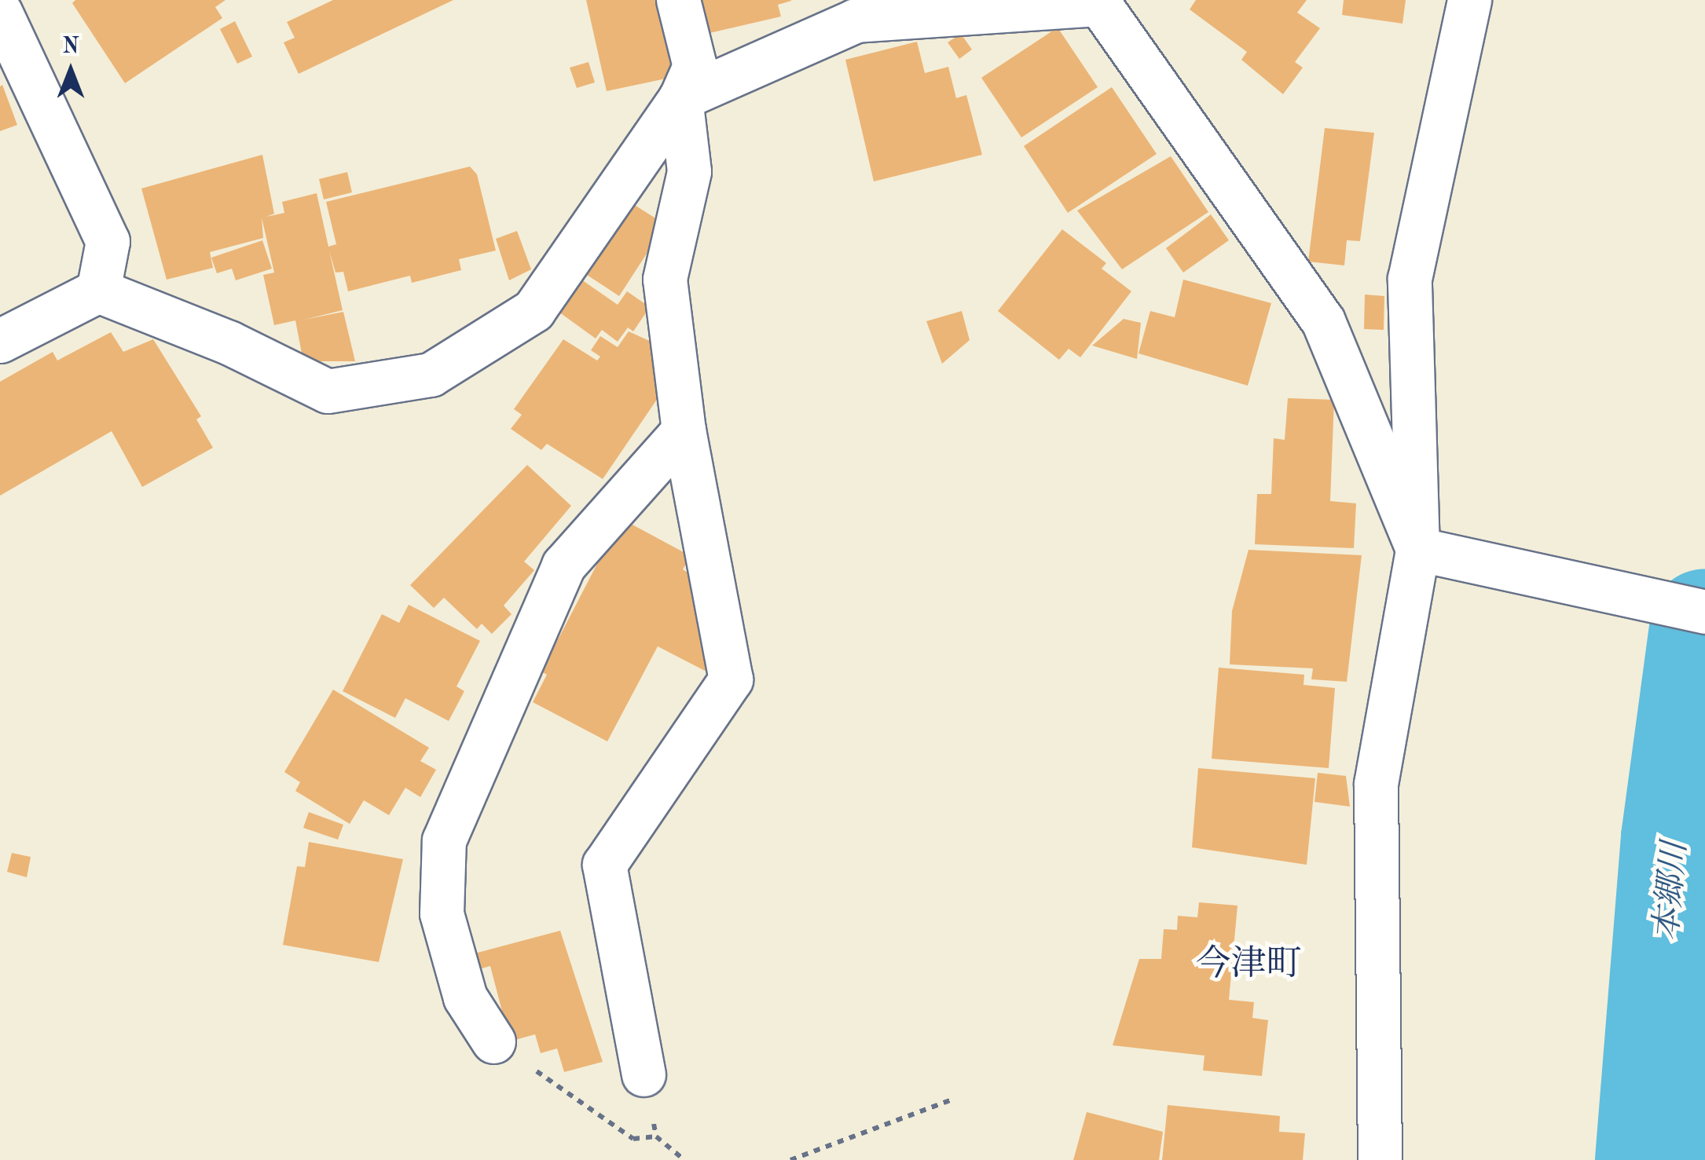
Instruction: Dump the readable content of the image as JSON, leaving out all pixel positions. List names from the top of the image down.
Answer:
{
  "districts": ["今津町"],
  "water": ["本郷川"],
  "north": "top"
}
